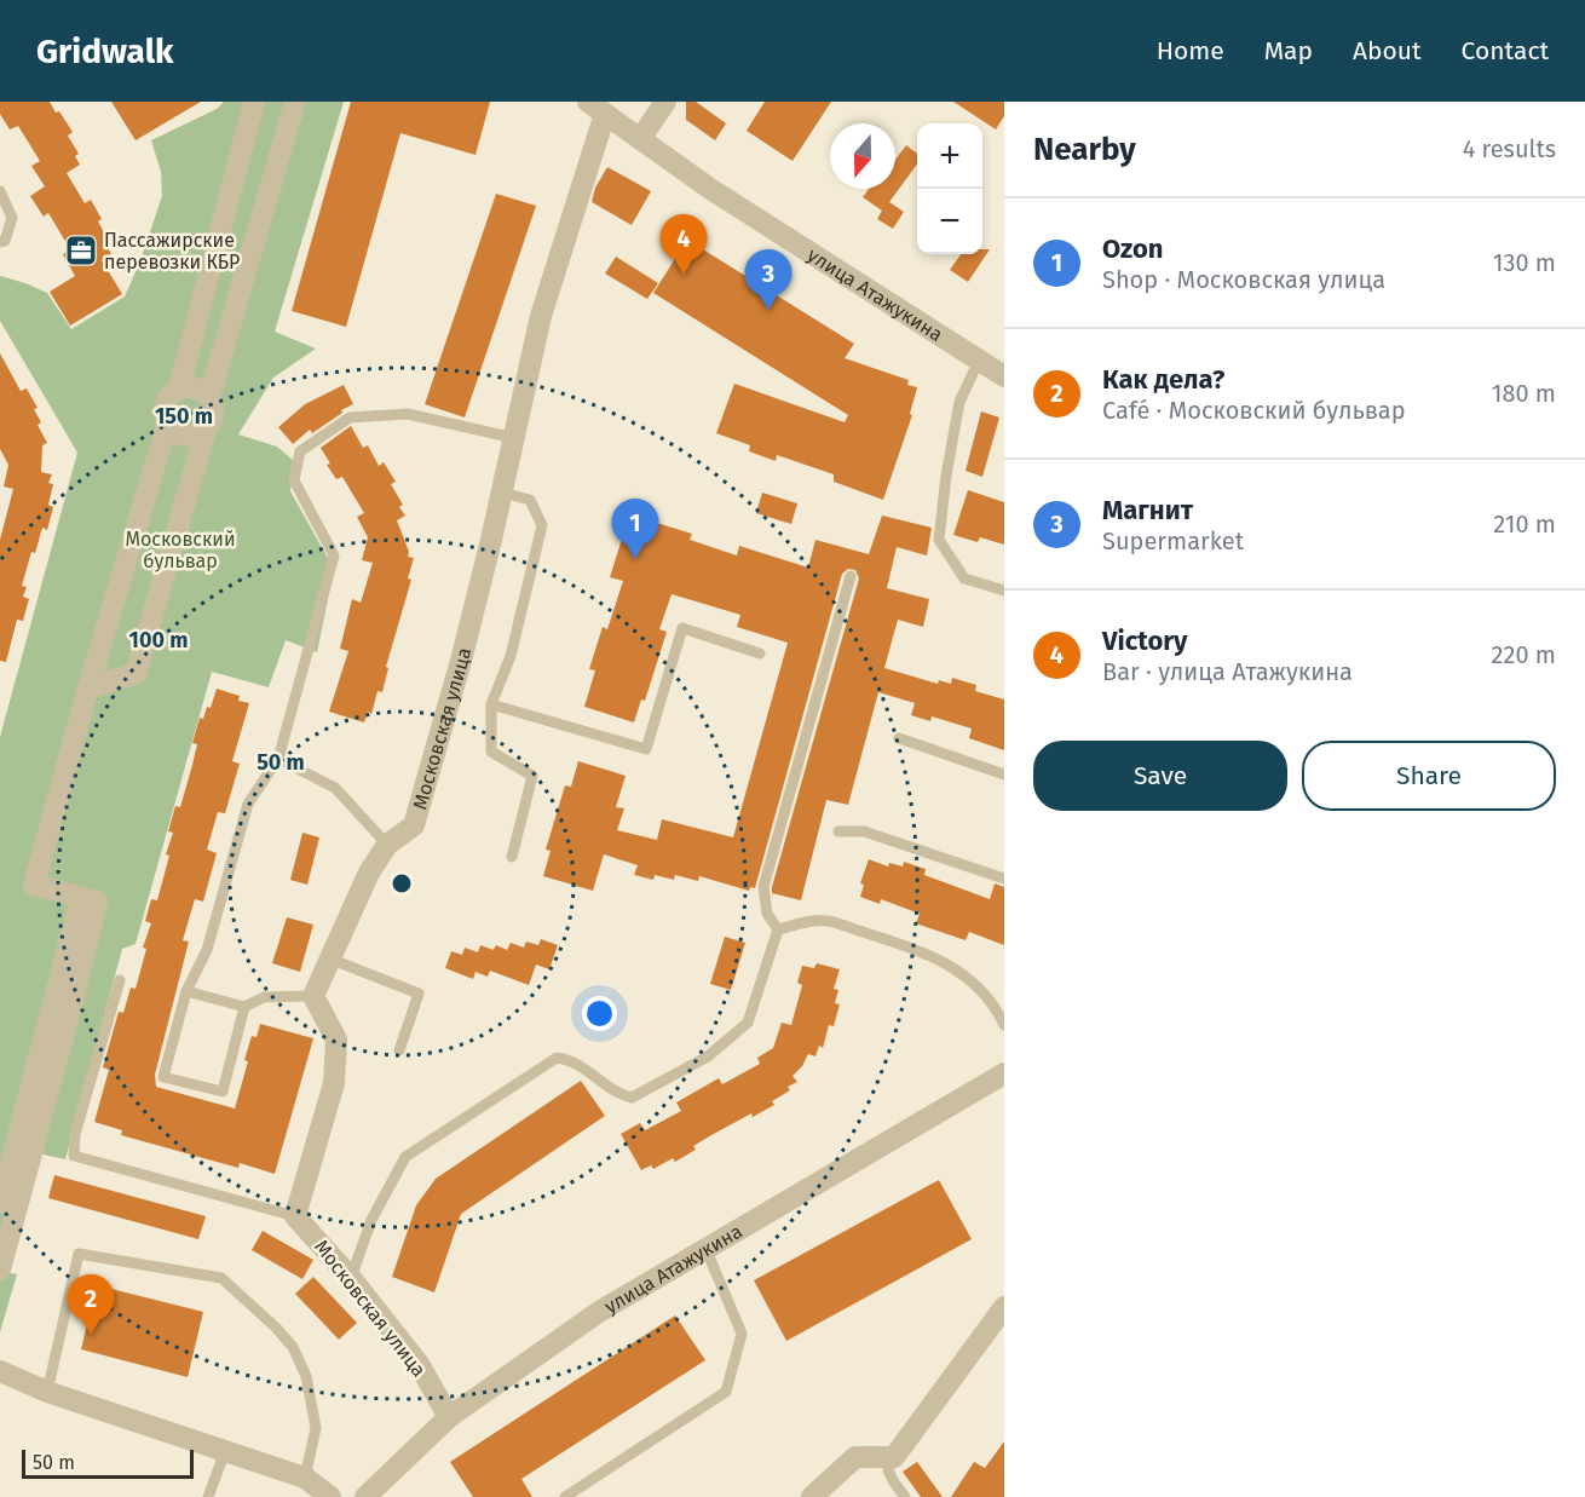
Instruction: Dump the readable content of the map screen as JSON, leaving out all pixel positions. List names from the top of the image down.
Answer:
{
  "streets": {
    "street": ["улица Атажукина", "Московская улица"]
  },
  "crossings": [
    ["улица Атажукина", "Московская улица"]
  ],
  "parks": ["Московский бульвар"],
  "places": {
    "office": ["Пассажирские перевозки КБР"]
  },
  "scale_bar": "50 m",
  "north": "bottom",
  "page": {
    "header": "Gridwalk",
    "nav": [
      "Home",
      "Map",
      "About",
      "Contact"
    ],
    "heading": ["Nearby", "4 results"],
    "map_buttons": ["+", "−"],
    "list": [
      {
        "mark": "1",
        "name": "Ozon",
        "note": "Shop · Московская улица",
        "value": "130 m"
      },
      {
        "mark": "2",
        "name": "Как дела?",
        "note": "Café · Московский бульвар",
        "value": "180 m"
      },
      {
        "mark": "3",
        "name": "Магнит",
        "note": "Supermarket",
        "value": "210 m"
      },
      {
        "mark": "4",
        "name": "Victory",
        "note": "Bar · улица Атажукина",
        "value": "220 m"
      }
    ],
    "pins": [
      "4",
      "3",
      "1",
      "2"
    ],
    "buttons": ["Save", "Share"],
    "scale": "50 m"
  },
  "rings": ["150 m", "100 m", "50 m"]
}
